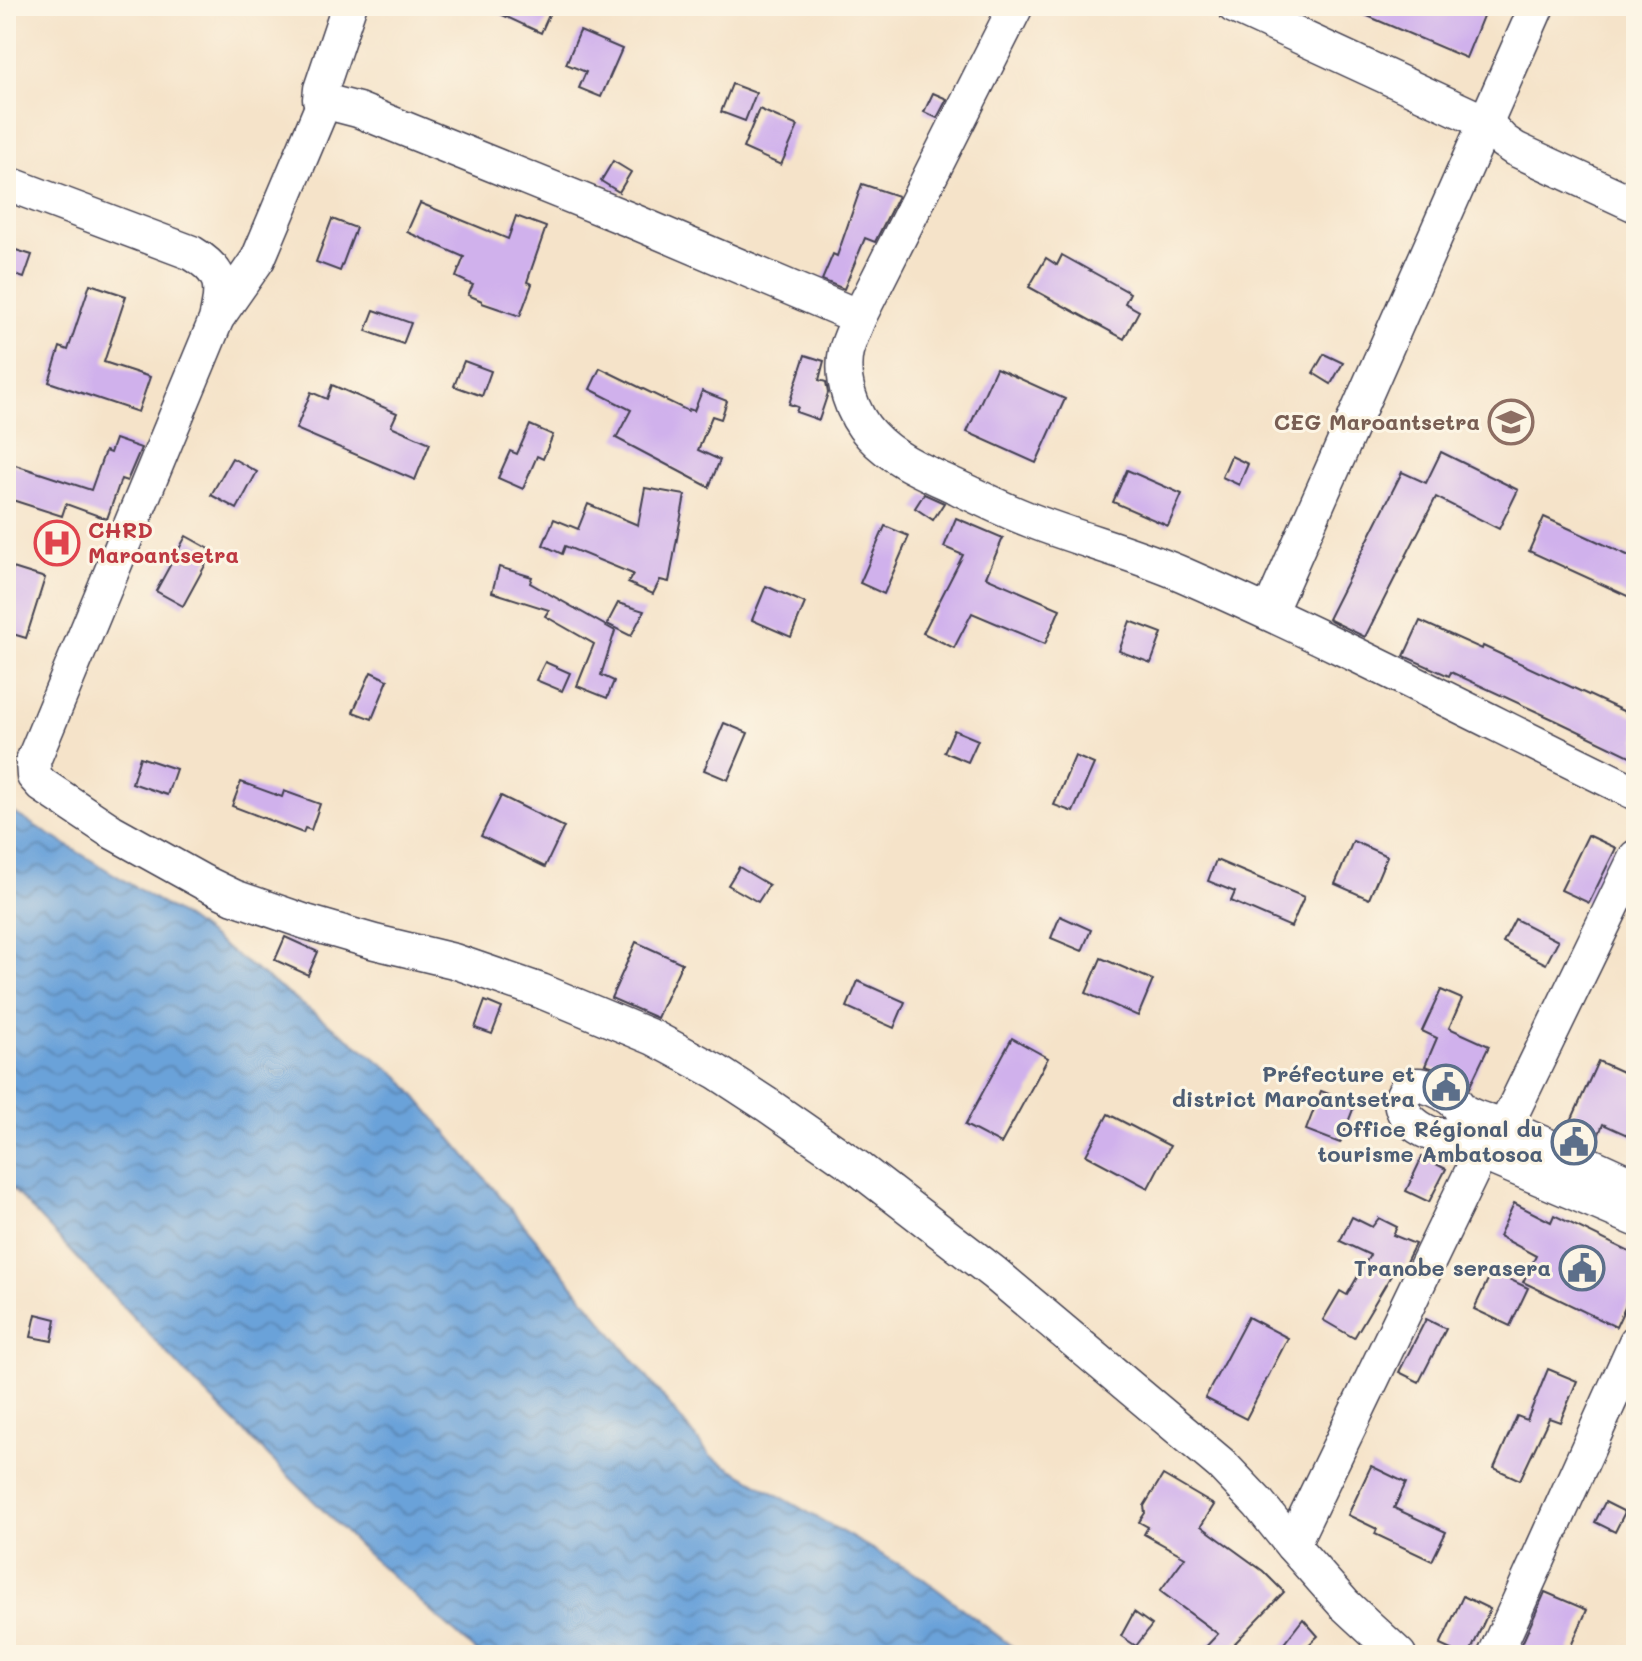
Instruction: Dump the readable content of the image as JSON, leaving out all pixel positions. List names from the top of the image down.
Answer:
{
  "places": {
    "school or university": ["CEG Maroantsetra"],
    "hospital": ["CHRD Maroantsetra"],
    "public building": ["Préfecture et district Maroantsetra", "Office Régional du tourisme Ambatosoa", "Tranobe serasera"]
  }
}
